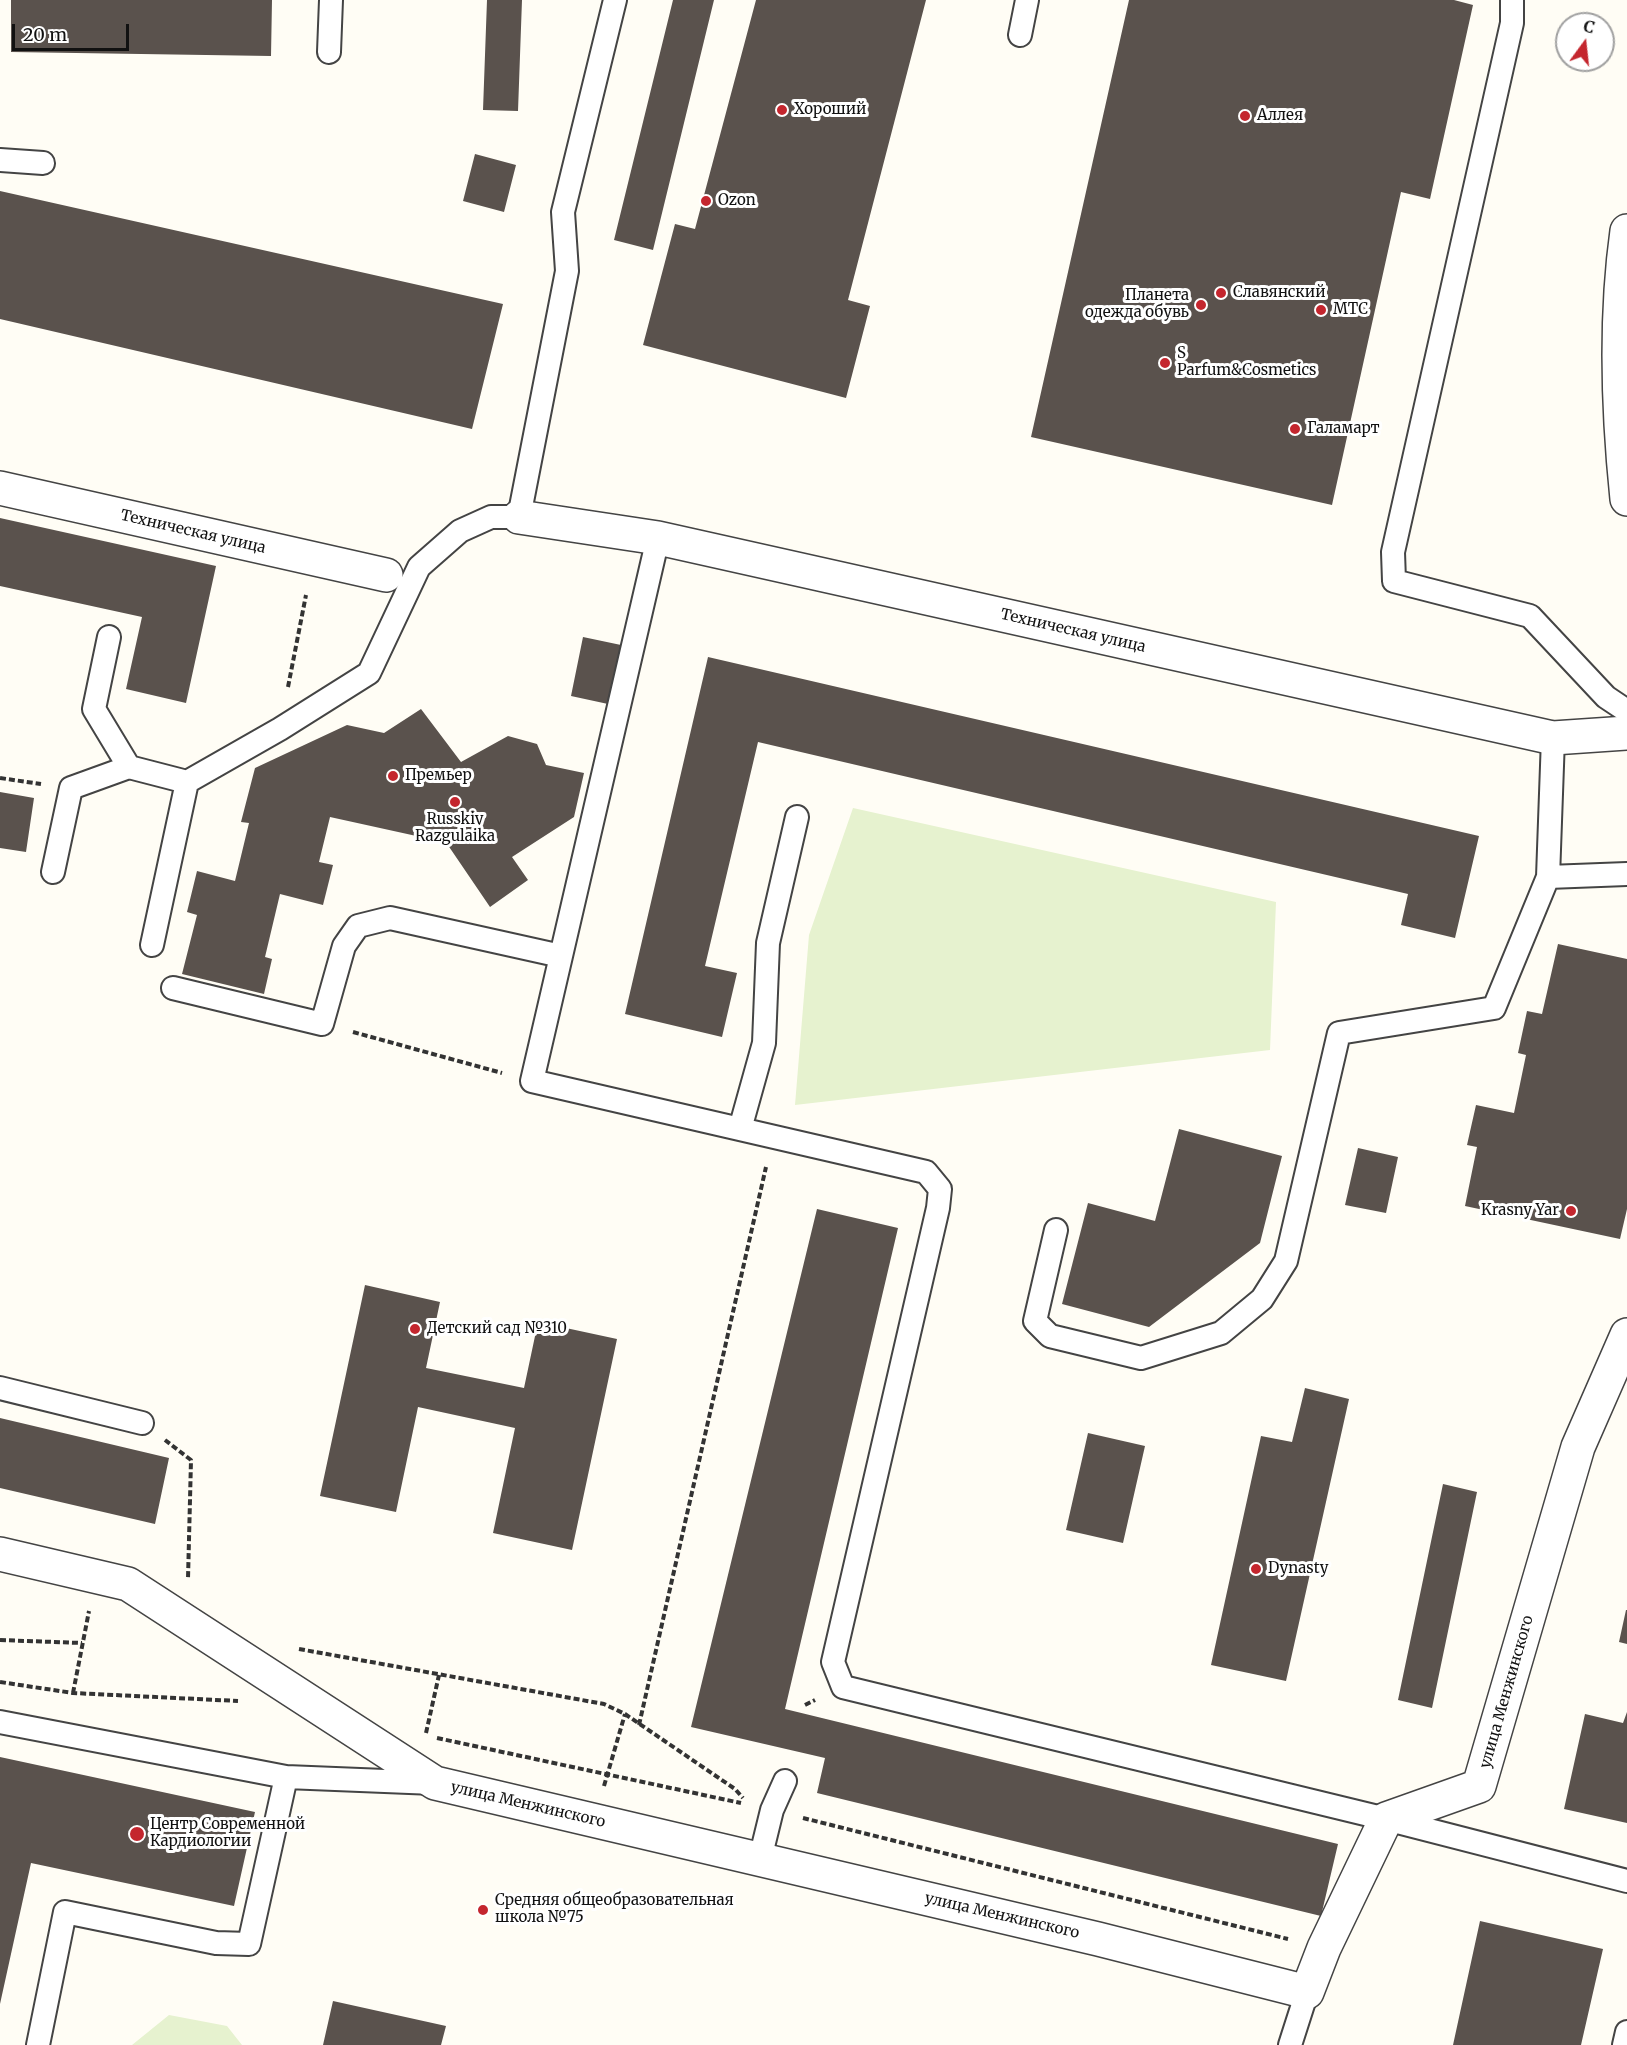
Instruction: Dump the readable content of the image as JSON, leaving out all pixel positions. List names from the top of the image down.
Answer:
{
  "streets": {
    "street": ["Техническая улица", "улица Менжинского"]
  },
  "places": [
    "Хороший",
    "Аллея",
    "Ozon",
    "Славянский",
    "Планета одежда обувь",
    "МТС",
    "S Parfum&Cosmetics",
    "Галамарт",
    "Премьер",
    "Russkiy Razgulaika",
    "Krasny Yar",
    "Детский сад №310",
    "Dynasty",
    "Центр Современной Кардиологии",
    "Средняя общеобразовательная школа №75"
  ],
  "scale_bar": "20 m",
  "north": "top"
}
